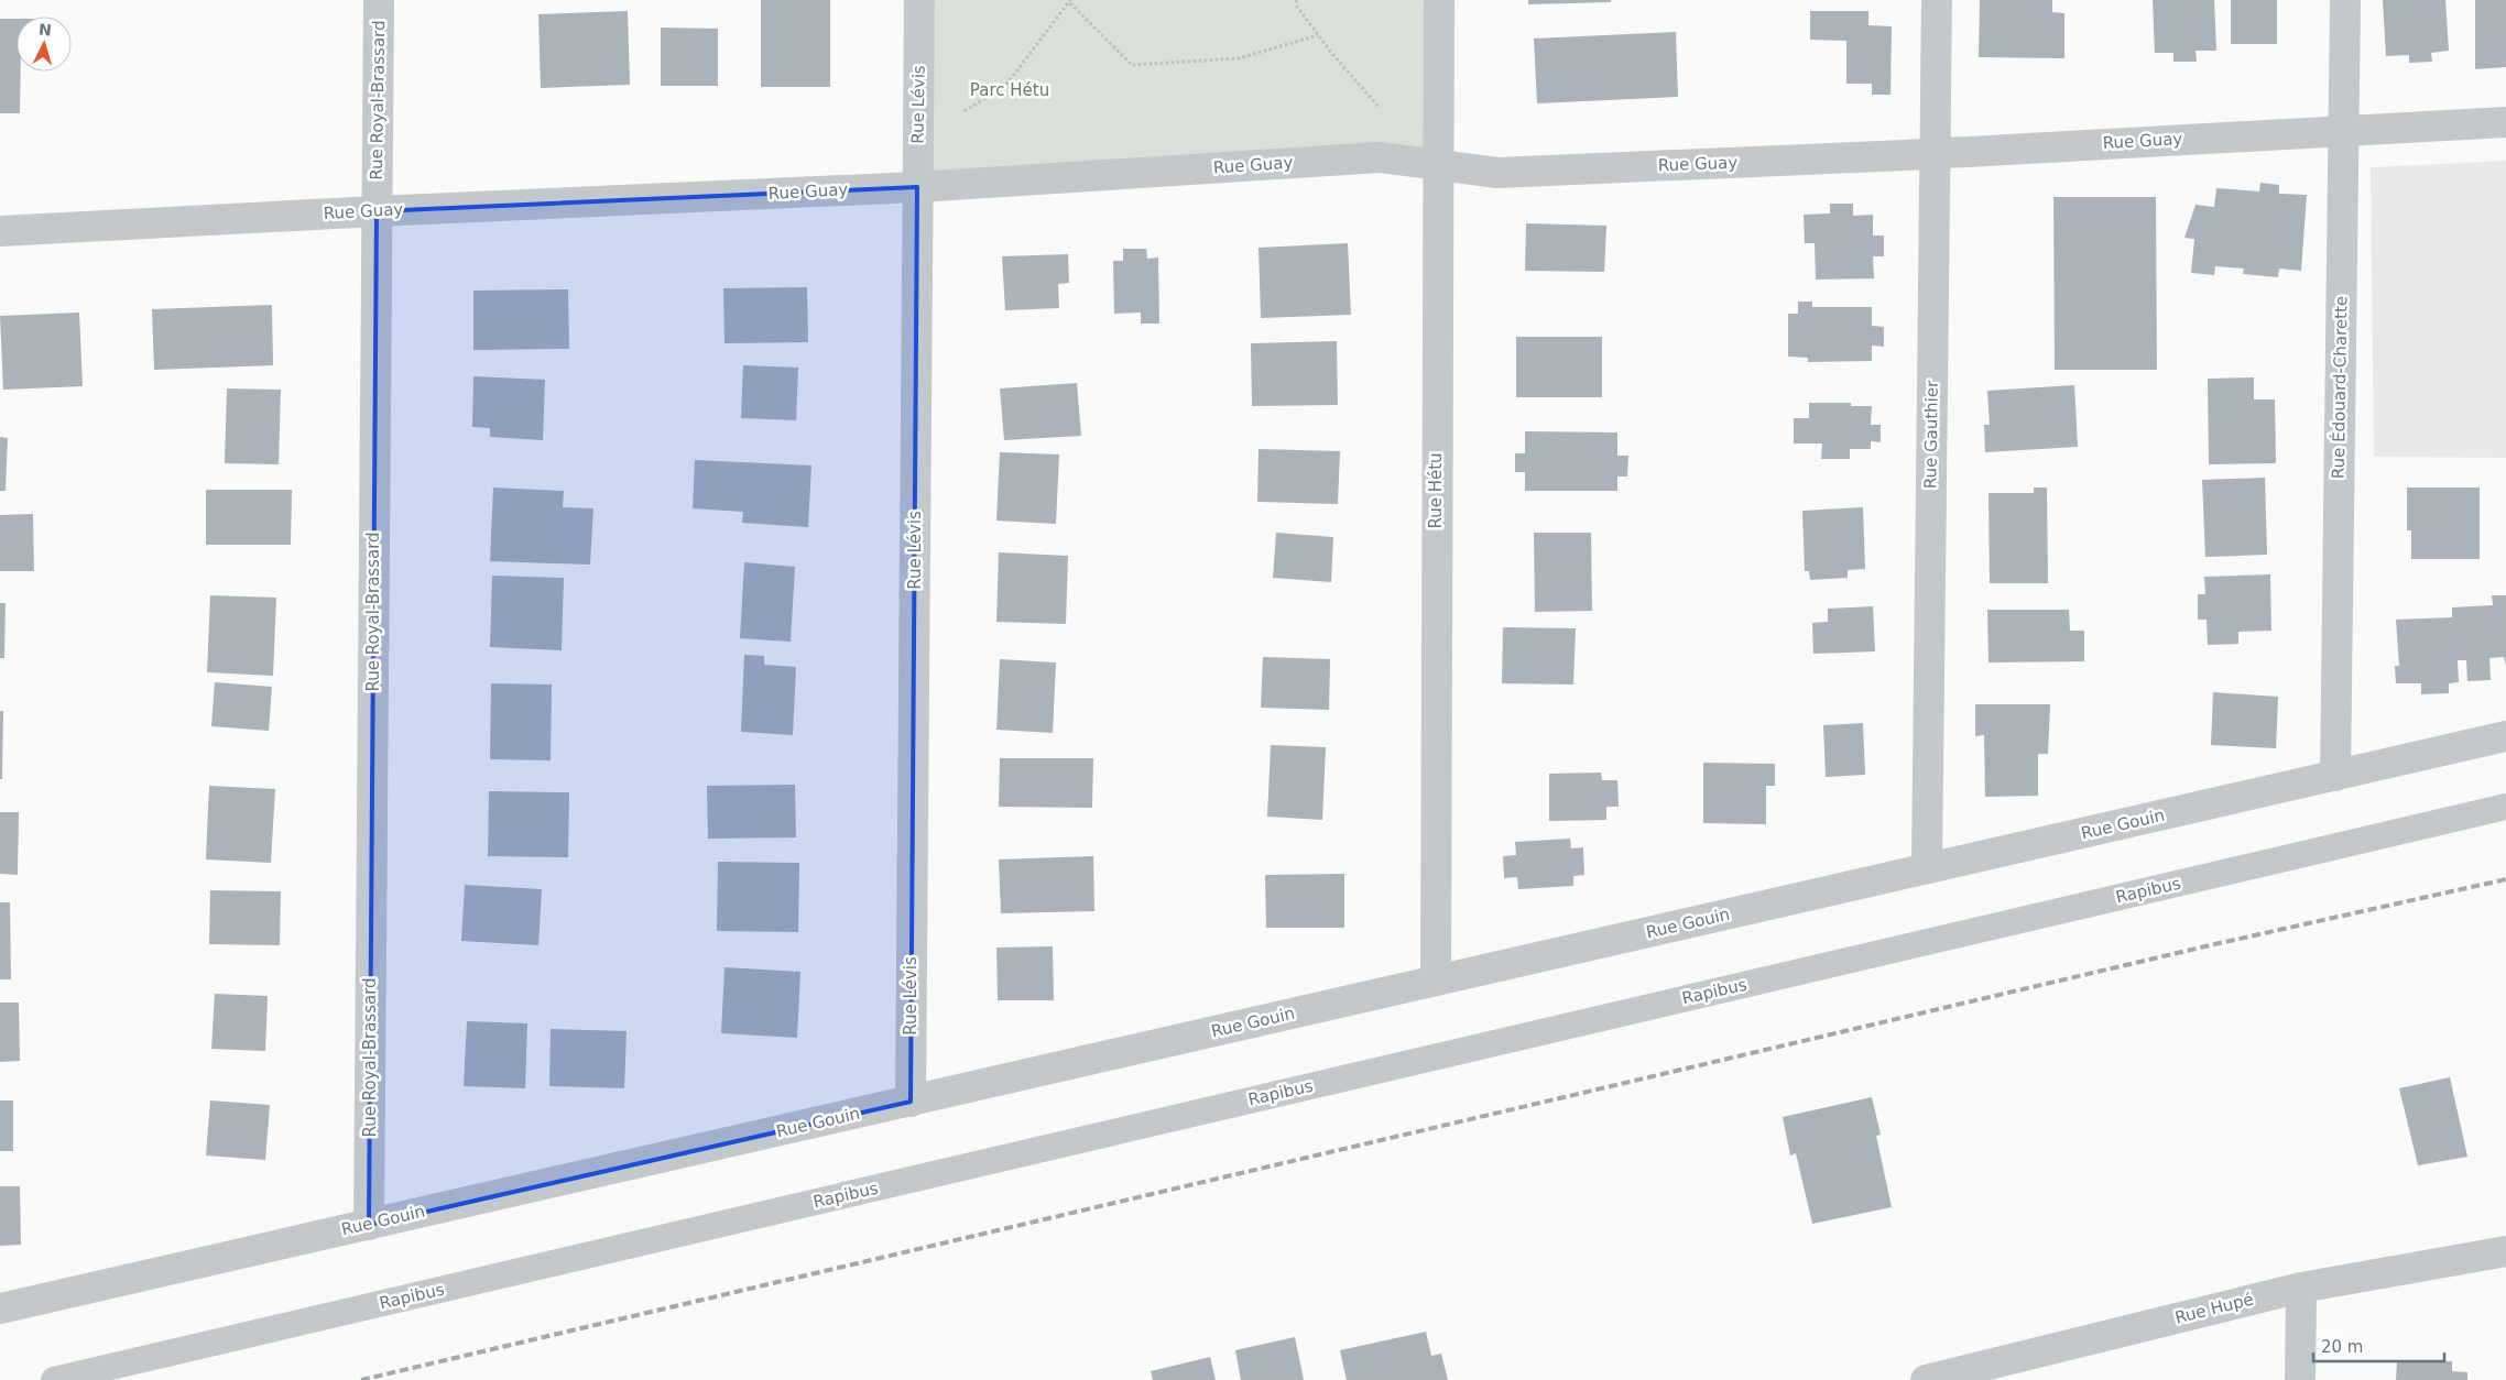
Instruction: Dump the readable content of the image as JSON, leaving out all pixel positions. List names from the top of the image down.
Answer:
{
  "streets": {
    "street": [
      "Rue Royal-Brassard",
      "Rue Lévis",
      "Rue Guay",
      "Rue Édouard-Charette",
      "Rue Gauthier",
      "Rue Hétu",
      "Rue Gouin",
      "Rue Hupé"
    ],
    "lane": ["Rapibus"]
  },
  "crossings": [
    ["Rue Royal-Brassard", "Rue Guay"],
    ["Rue Royal-Brassard", "Rue Gouin"],
    ["Rue Lévis", "Rue Guay"],
    ["Rue Lévis", "Rue Gouin"],
    ["Rue Guay", "Rue Édouard-Charette"],
    ["Rue Guay", "Rue Gauthier"],
    ["Rue Guay", "Rue Hétu"],
    ["Rue Édouard-Charette", "Rue Gouin"],
    ["Rue Gauthier", "Rue Gouin"],
    ["Rue Hétu", "Rue Gouin"]
  ],
  "parks": ["Parc Hétu"],
  "scale_bar": "20 m",
  "north": "top"
}
